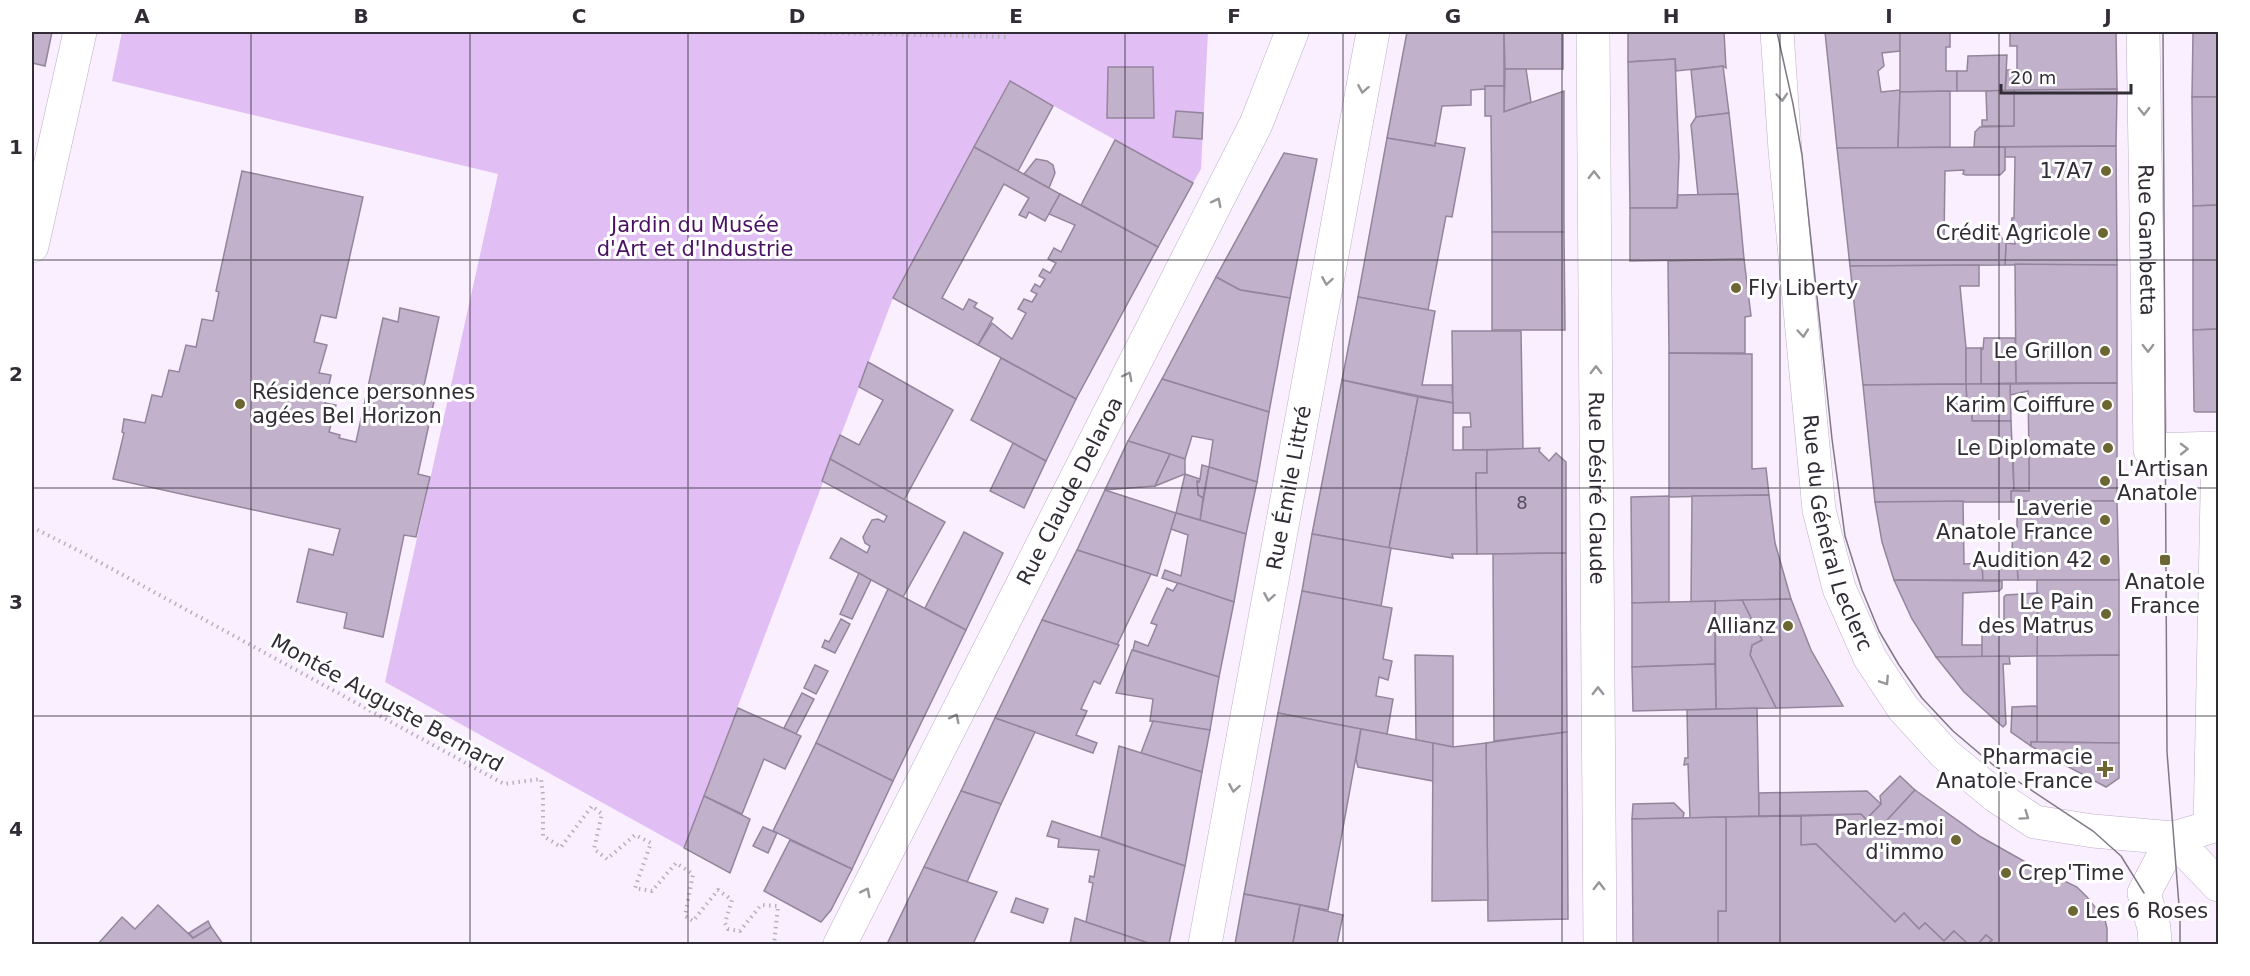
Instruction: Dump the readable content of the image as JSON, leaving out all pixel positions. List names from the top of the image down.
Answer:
{
  "streets": {
    "street": [
      "Rue Gambetta",
      "Rue Émile Littré",
      "Rue Désiré Claude",
      "Rue Claude Delaroa",
      "Rue du Général Leclerc"
    ],
    "path": ["Montée Auguste Bernard"]
  },
  "one_way": [
    "Rue Émile Littré",
    "Rue Désiré Claude",
    "Rue Claude Delaroa",
    "Rue du Général Leclerc"
  ],
  "parks": ["Jardin du Musée d'Art et d'Industrie"],
  "places": {
    "other": [
      "17A7",
      "Crédit Agricole",
      "Fly Liberty",
      "Le Grillon",
      "Résidence personnes agées Bel Horizon",
      "Karim Coiffure",
      "Le Diplomate",
      "L'Artisan Anatole",
      "Laverie Anatole France",
      "Audition 42",
      "Le Pain des Matrus",
      "Allianz",
      "Parlez-moi d'immo",
      "Crep'Time",
      "Les 6 Roses"
    ],
    "transit": ["Anatole France"],
    "health": ["Pharmacie Anatole France"]
  },
  "house_numbers": ["8"],
  "scale_bar": "20 m",
  "grid": {
    "columns": [
      "A",
      "B",
      "C",
      "D",
      "E",
      "F",
      "G",
      "H",
      "I",
      "J"
    ],
    "rows": [
      "1",
      "2",
      "3",
      "4"
    ]
  }
}
